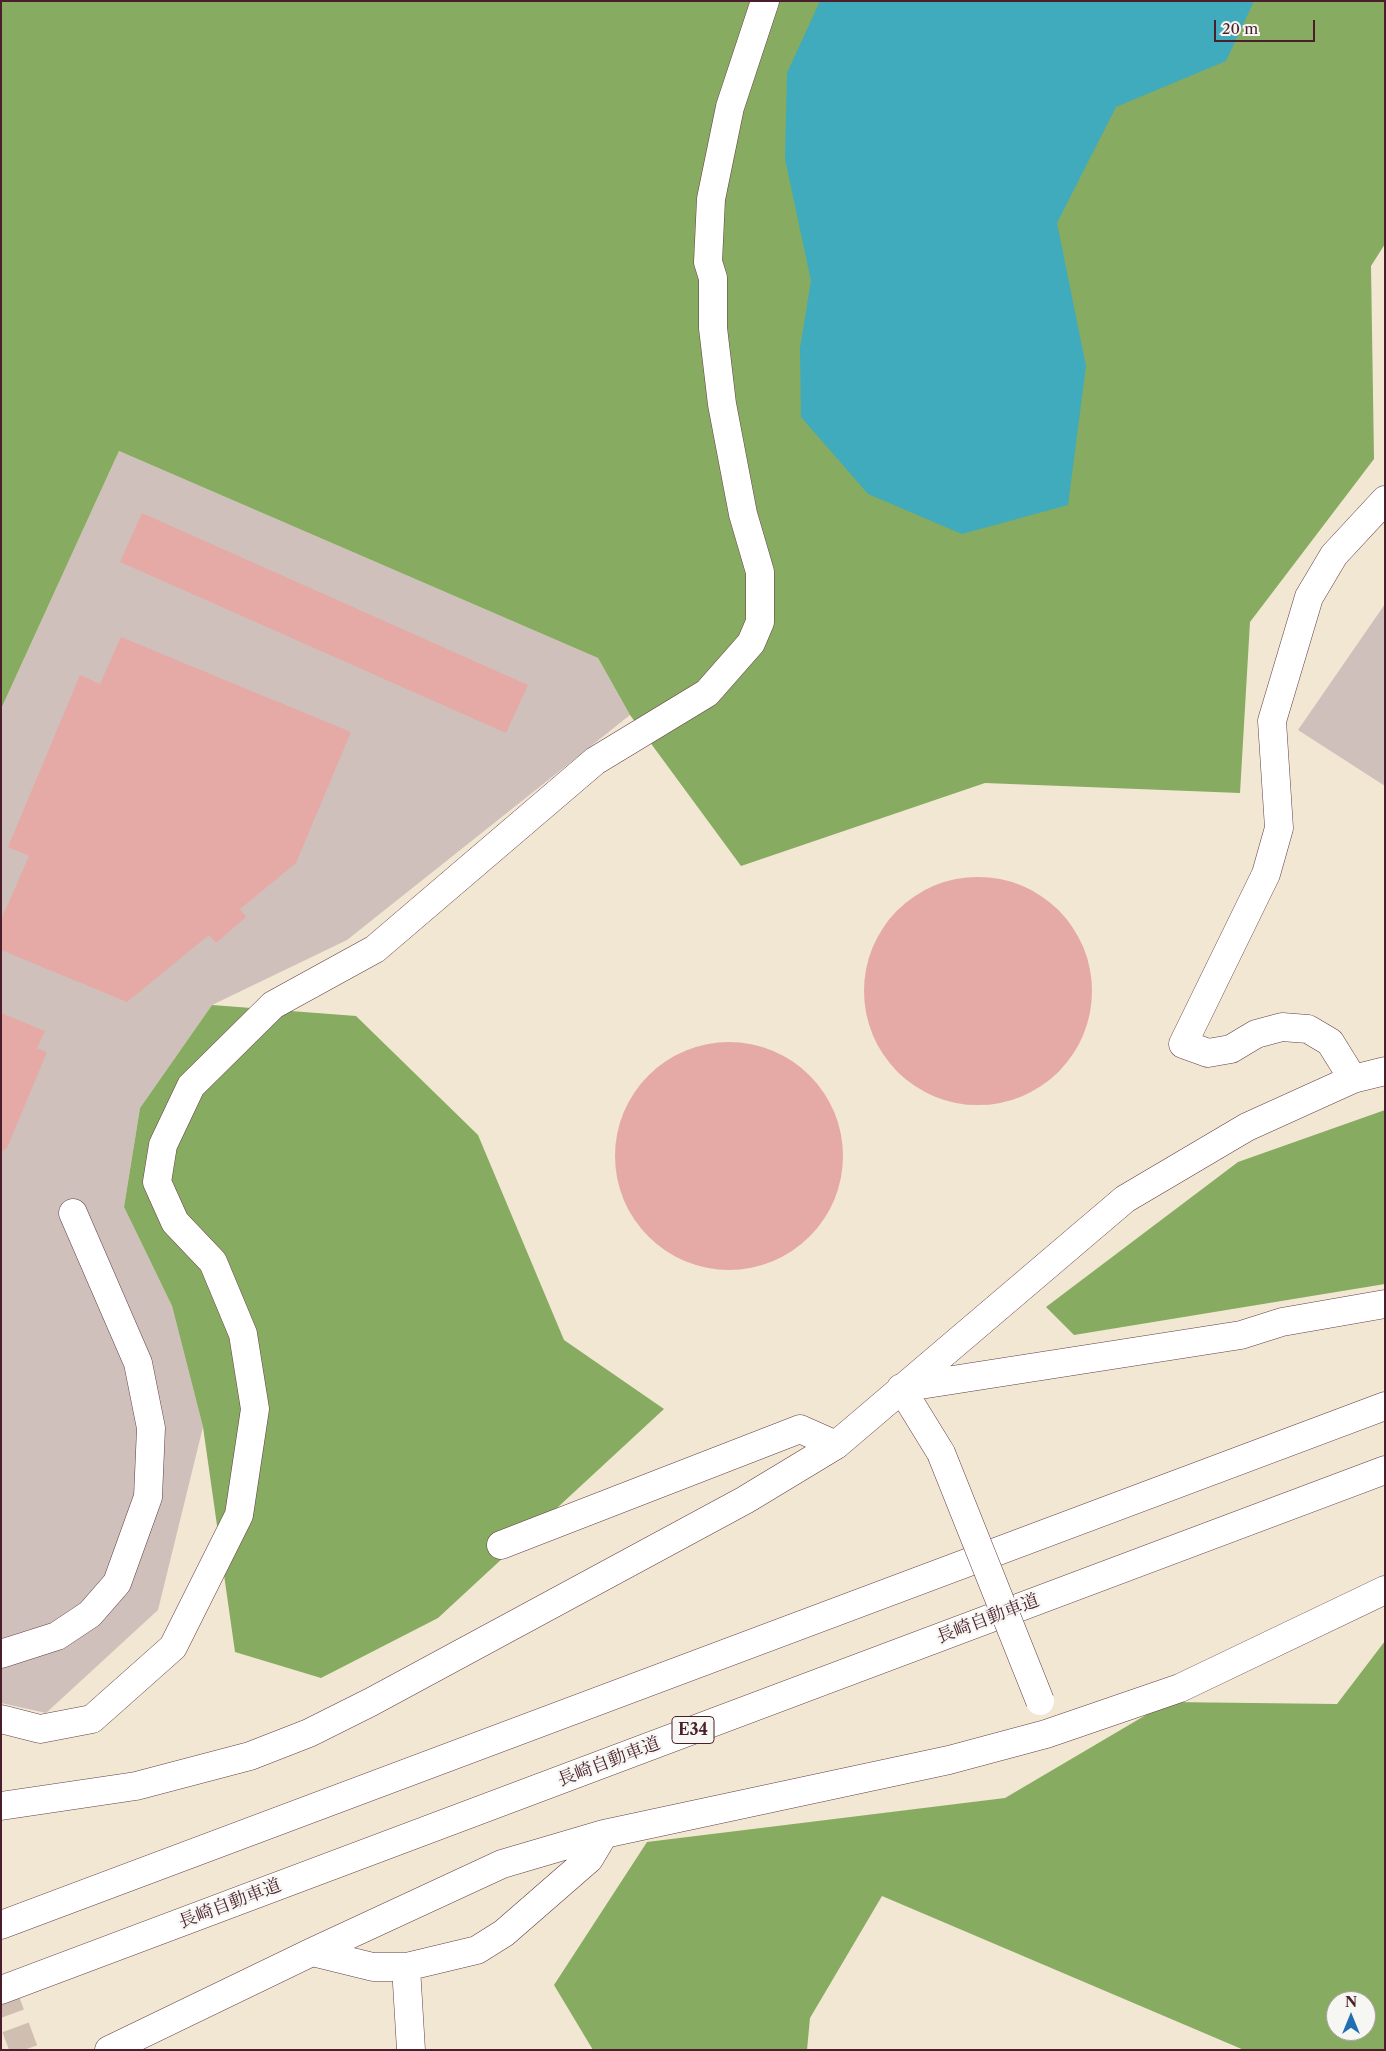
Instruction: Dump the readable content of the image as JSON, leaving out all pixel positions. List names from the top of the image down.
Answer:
{
  "streets": {
    "main road": ["長崎自動車道", "E34"]
  },
  "scale_bar": "20 m",
  "north": "top"
}
